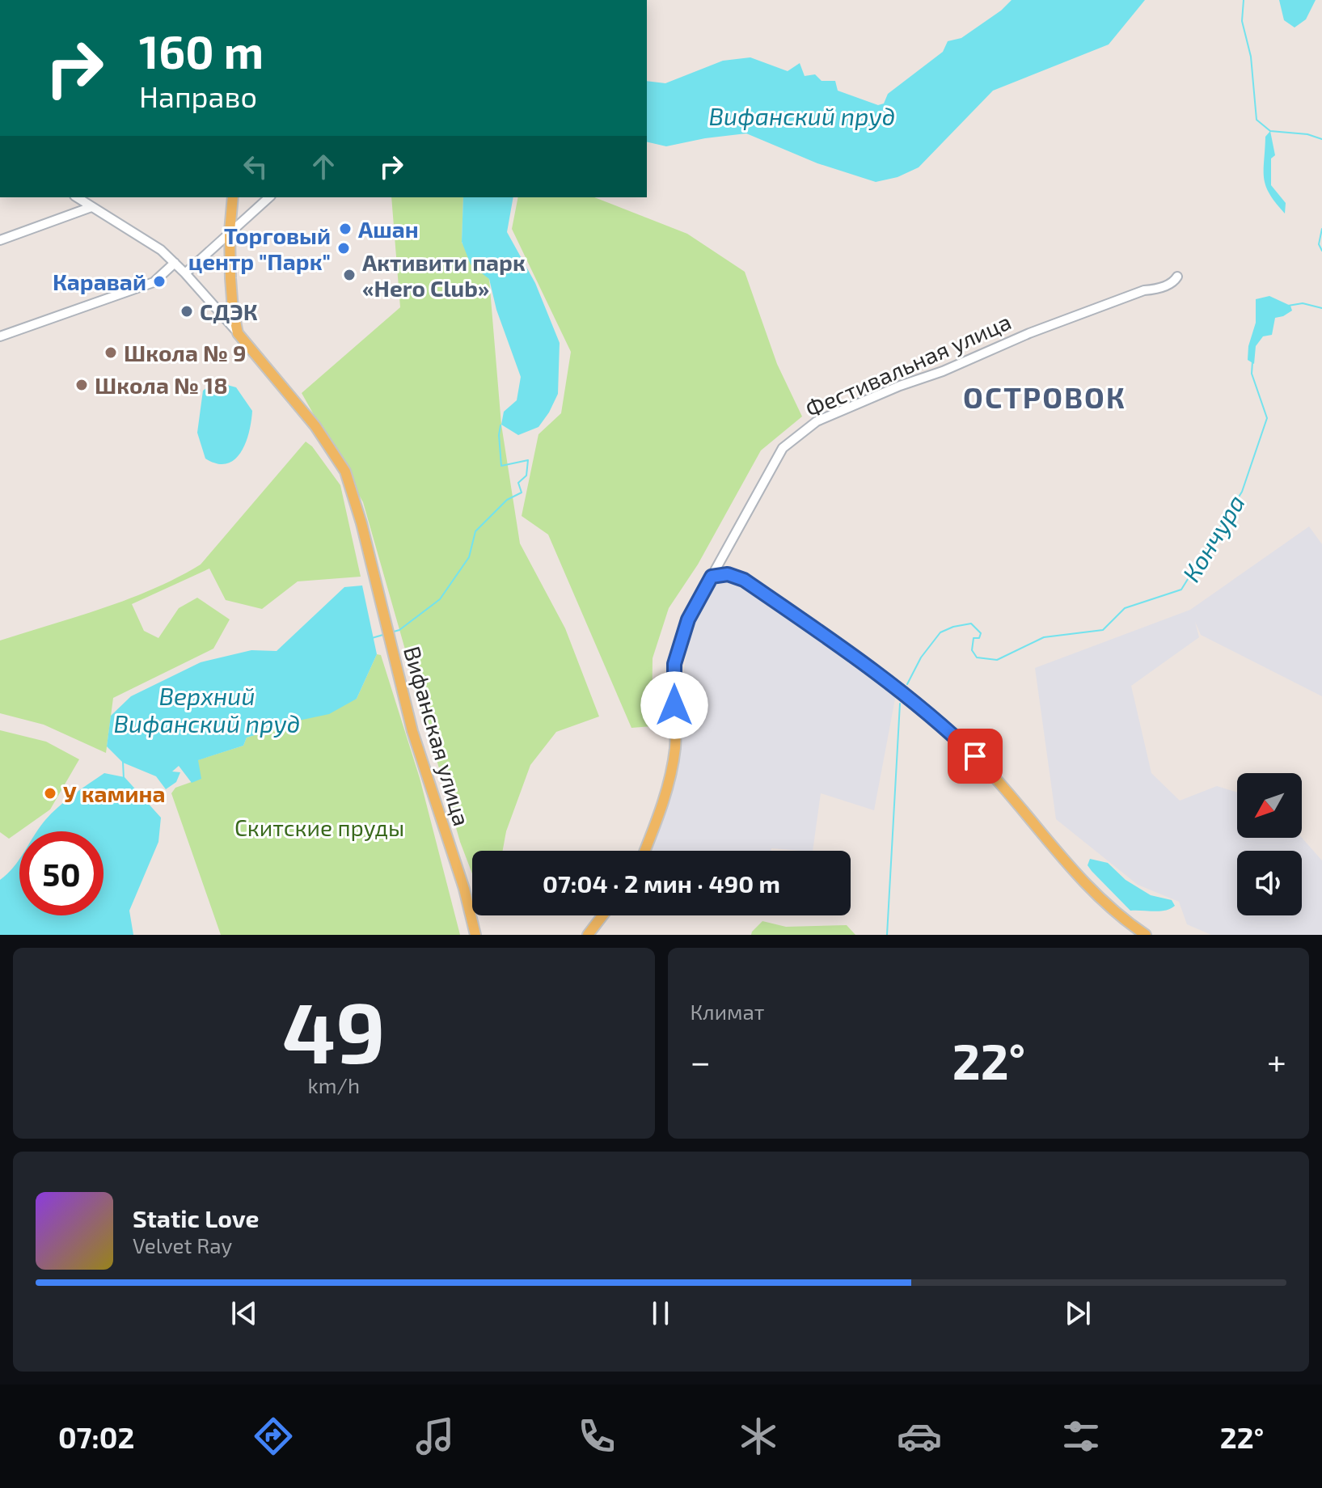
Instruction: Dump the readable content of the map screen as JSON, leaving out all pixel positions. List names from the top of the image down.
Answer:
{
  "streets": {
    "main road": ["Фестивальная улица", "Вифанская улица"]
  },
  "districts": ["ОСТРОВОК"],
  "water": ["Вифанский пруд", "Кончура", "Верхний Вифанский пруд"],
  "parks": ["Скитские пруды"],
  "places": [
    "Ашан",
    "Торговый центр \"Парк\"",
    "Активити парк «Hero Club»",
    "Каравай",
    "СДЭК",
    "Школа № 9",
    "Школа № 18",
    "У камина"
  ],
  "north": "bottom left",
  "page": {
    "turn": ["160 m", "Направо"],
    "limit": "50",
    "trip": "07:04 · 2 мин · 490 m",
    "tile": [
      ["49", "km/h"],
      "Климат"
    ],
    "heat": ["−", "22°", "+"],
    "song": ["Static Love", "Velvet Ray"],
    "tabs": ["07:02", "22°"]
  }
}
